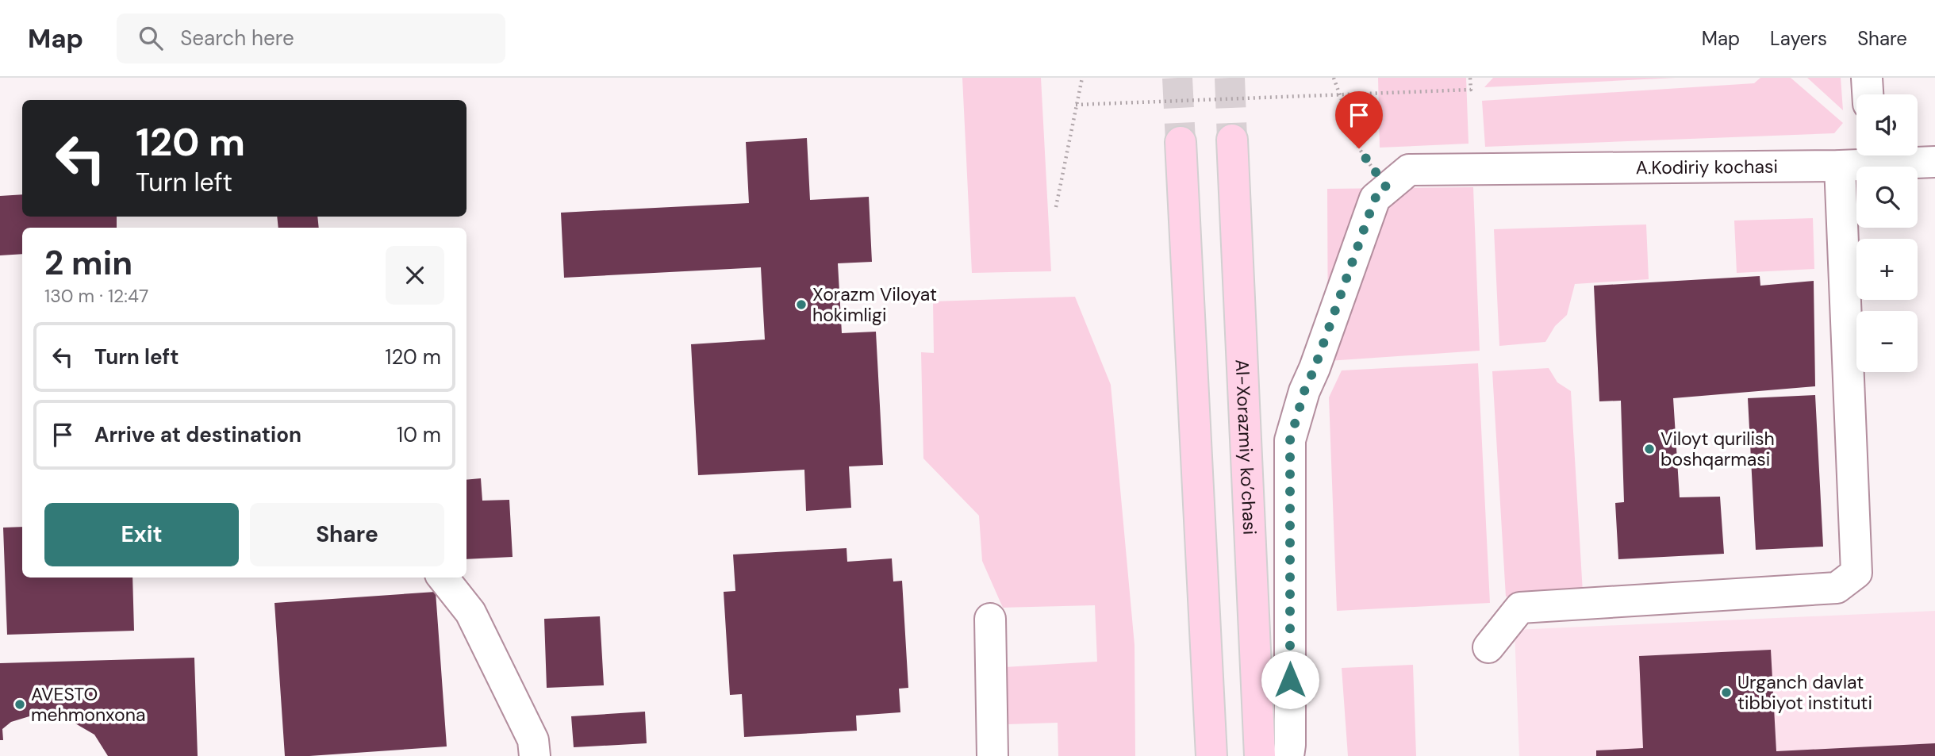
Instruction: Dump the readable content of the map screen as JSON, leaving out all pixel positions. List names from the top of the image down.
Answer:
{
  "streets": {
    "main road": ["Al-Xorazmiy ko’chasi"],
    "street": ["A.Kodiriy kochasi"]
  },
  "places": [
    "Xorazm Viloyat hokimligi",
    "Viloyt qurilish boshqarmasi",
    "Urganch davlat tibbiyot instituti",
    "AVESTO mehmonxona"
  ],
  "page": {
    "header": "Map",
    "search": "Search here",
    "nav": ["Map", "Layers", "Share"],
    "map_buttons": ["+", "−"],
    "turn": ["120 m", "Turn left"],
    "heading": ["2 min", "130 m · 12:47"],
    "list": [
      {
        "name": "Turn left",
        "value": "120 m"
      },
      {
        "name": "Arrive at destination",
        "value": "10 m"
      }
    ],
    "buttons": ["Exit", "Share"]
  }
}
